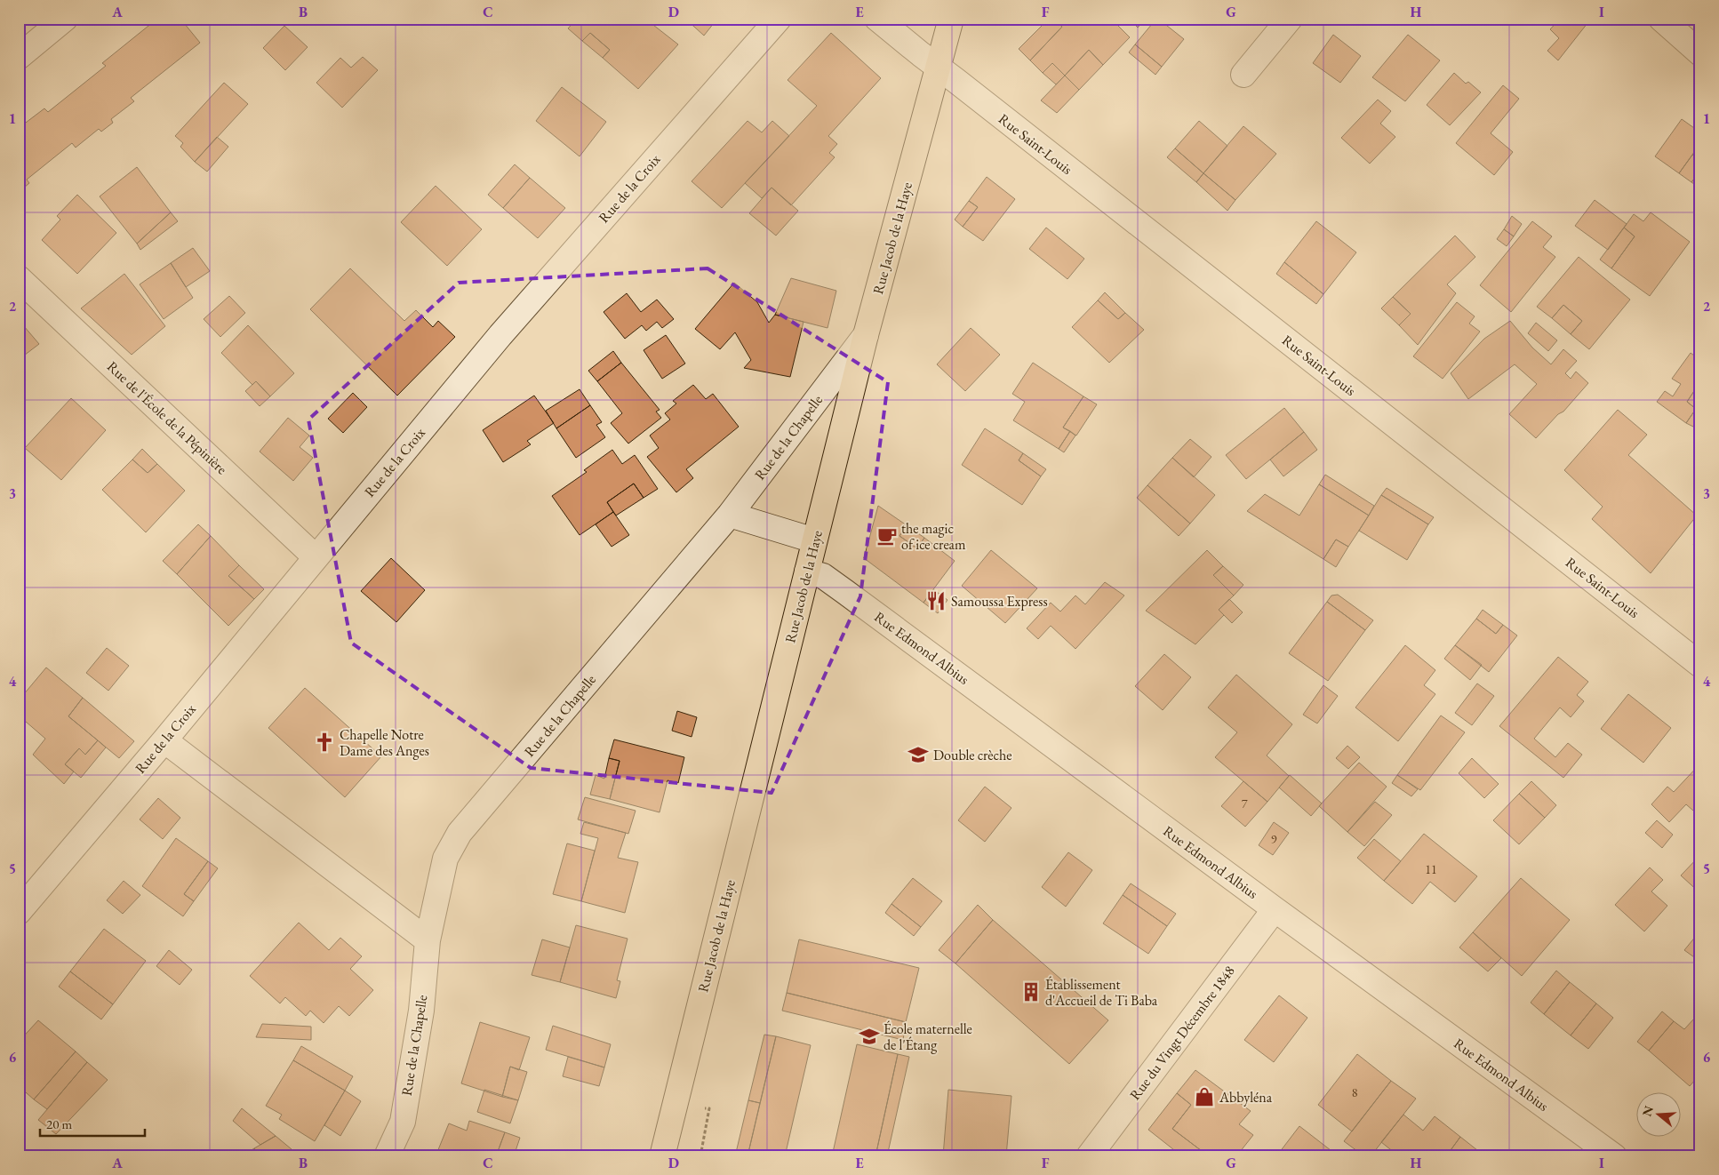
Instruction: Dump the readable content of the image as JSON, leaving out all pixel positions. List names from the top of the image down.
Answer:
{
  "streets": {
    "main road": ["Rue Jacob de la Haye"],
    "street": [
      "Rue Saint-Louis",
      "Rue de la Croix",
      "Rue de l'École de la Pépinière",
      "Rue de la Chapelle",
      "Rue Edmond Albius",
      "Rue du Vingt Décembre 1848"
    ]
  },
  "crossings": [
    ["Rue Saint-Louis", "Rue Jacob de la Haye"],
    ["Rue de la Croix", "Rue de l'École de la Pépinière"],
    ["Rue Jacob de la Haye", "Rue de la Chapelle"],
    ["Rue Jacob de la Haye", "Rue Edmond Albius"],
    ["Rue Edmond Albius", "Rue du Vingt Décembre 1848"]
  ],
  "places": {
    "cafe": ["the magic of ice cream"],
    "restaurant": ["Samoussa Express"],
    "church": ["Chapelle Notre Dame des Anges"],
    "school or university": ["Double crèche", "École maternelle de l'Étang"],
    "building": ["Établissement d'Accueil de Ti Baba"],
    "shop": ["Abbyléna"]
  },
  "house_numbers": [
    "7",
    "9",
    "11",
    "8"
  ],
  "scale_bar": "20 m",
  "north": "left",
  "grid": {
    "columns": [
      "A",
      "B",
      "C",
      "D",
      "E",
      "F",
      "G",
      "H",
      "I"
    ],
    "rows": [
      "1",
      "2",
      "3",
      "4",
      "5",
      "6"
    ]
  }
}
